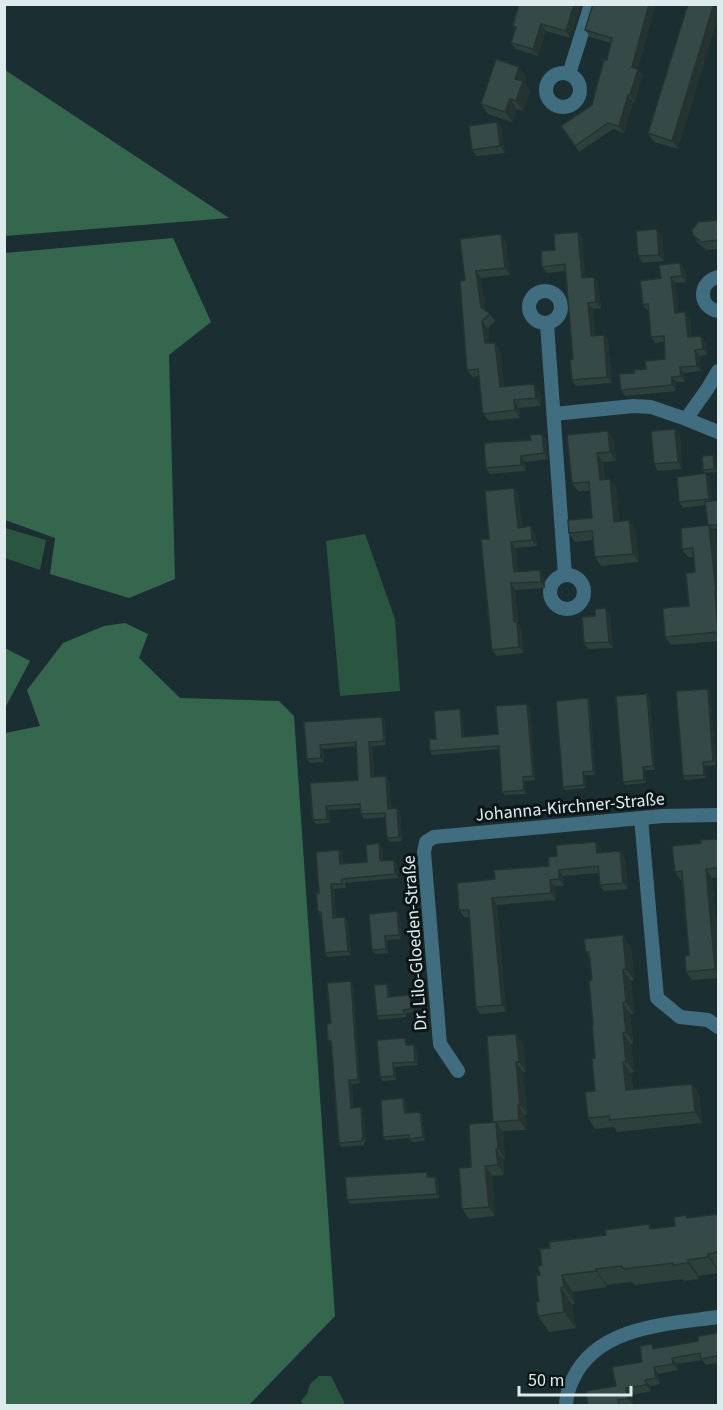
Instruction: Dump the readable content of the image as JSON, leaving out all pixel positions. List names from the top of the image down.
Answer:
{
  "streets": {
    "street": ["Johanna-Kirchner-Straße", "Dr. Lilo-Gloeden-Straße"]
  },
  "crossings": [
    ["Johanna-Kirchner-Straße", "Dr. Lilo-Gloeden-Straße"]
  ],
  "scale_bar": "50 m"
}
